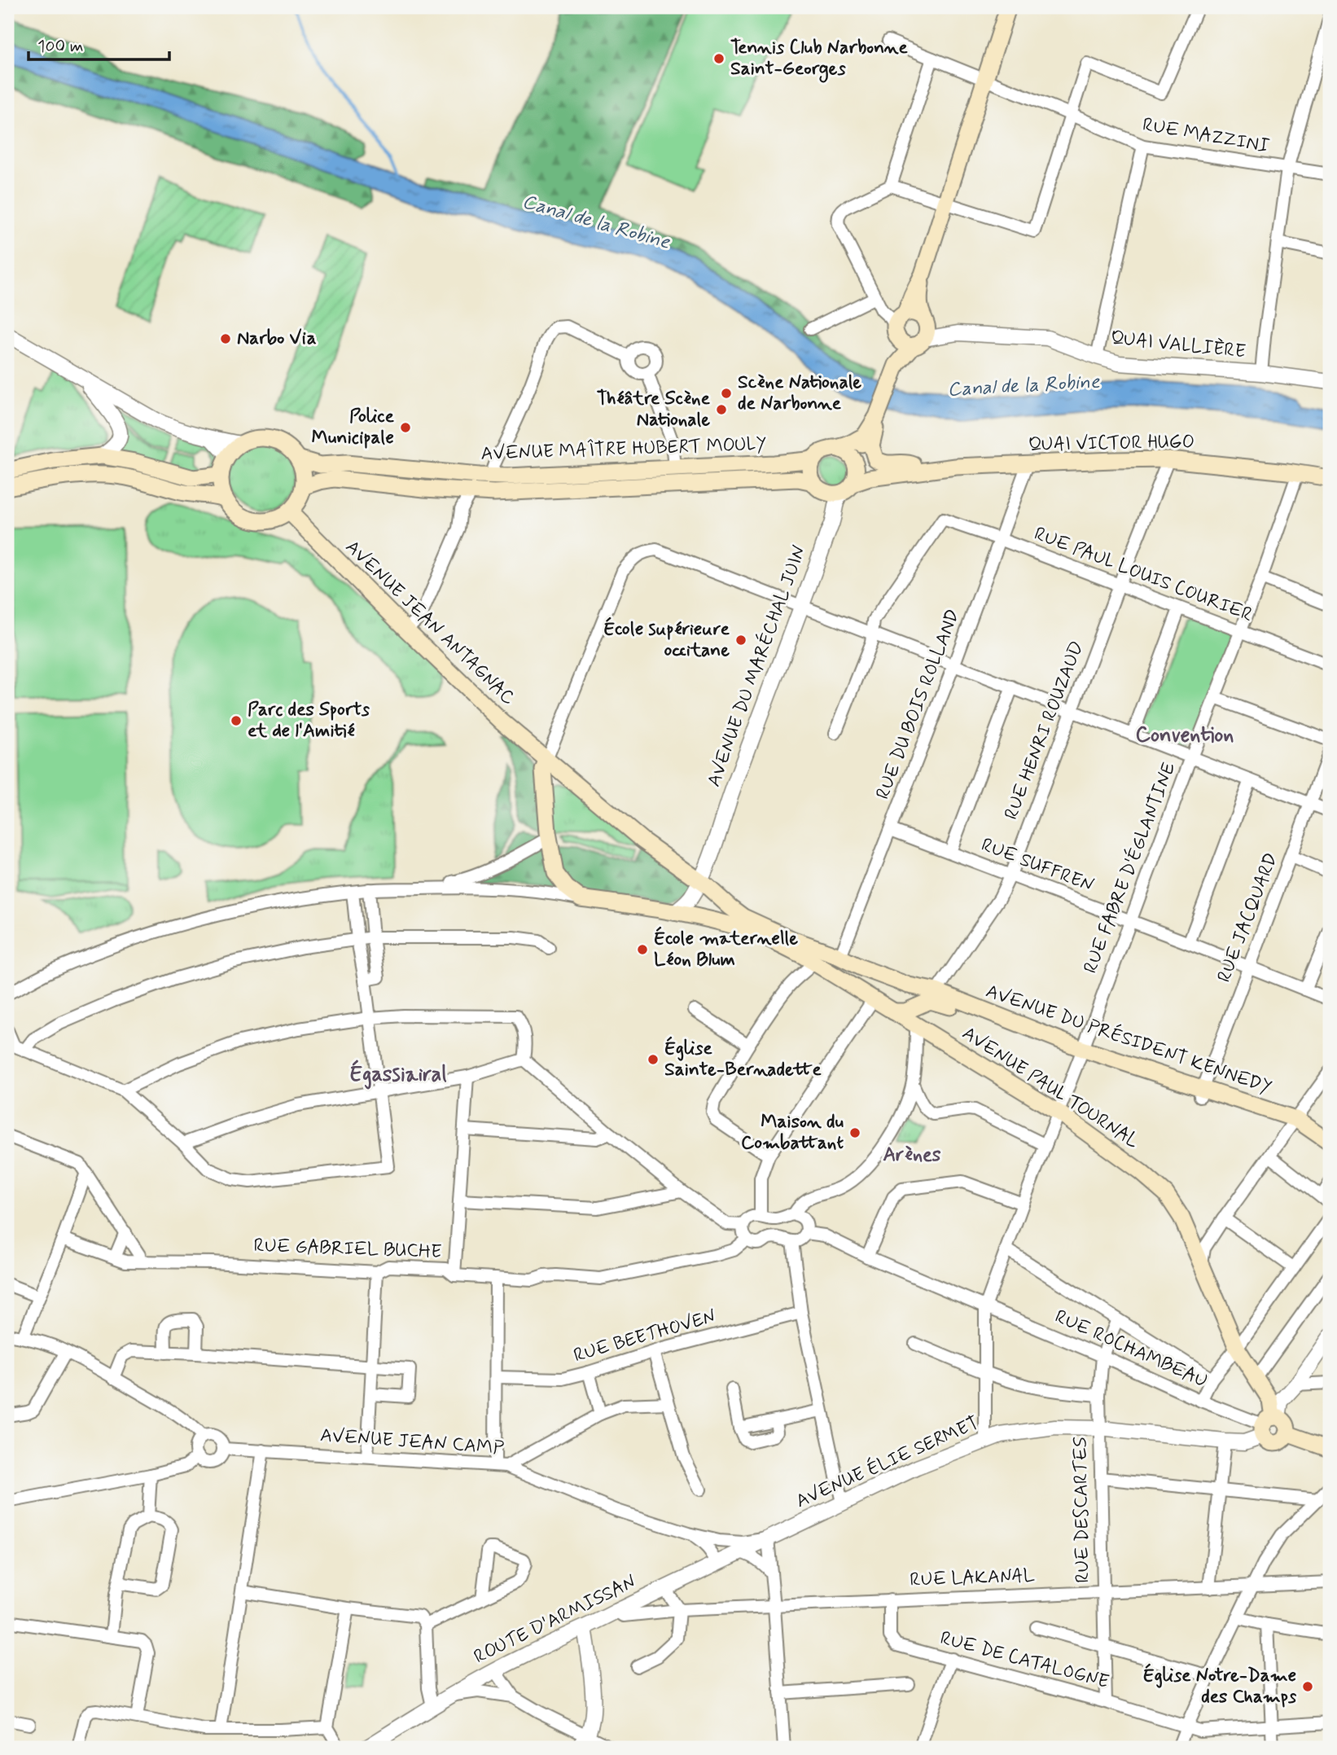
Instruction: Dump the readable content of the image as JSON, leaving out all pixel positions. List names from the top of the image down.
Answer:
{
  "streets": {
    "main road": [
      "QUAI VICTOR HUGO",
      "AVENUE MAÎTRE HUBERT MOULY",
      "AVENUE JEAN ANTAGNAC",
      "AVENUE DU PRÉSIDENT KENNEDY",
      "AVENUE PAUL TOURNAL"
    ],
    "street": [
      "RUE MAZZINI",
      "QUAI VALLIÈRE",
      "RUE PAUL LOUIS COURIER",
      "AVENUE DU MARÉCHAL JUIN",
      "RUE DU BOIS ROLLAND",
      "RUE HENRI ROUZAUD",
      "RUE SUFFREN",
      "RUE FABRE D'ÉGLANTINE",
      "RUE JACQUARD",
      "RUE GABRIEL BUCHE",
      "RUE BEETHOVEN",
      "RUE ROCHAMBEAU",
      "AVENUE JEAN CAMP",
      "AVENUE ÉLIE SERMET",
      "RUE DESCARTES",
      "RUE LAKANAL",
      "ROUTE D'ARMISSAN",
      "RUE DE CATALOGNE"
    ]
  },
  "crossings": [
    ["QUAI VICTOR HUGO", "AVENUE MAÎTRE HUBERT MOULY"],
    ["QUAI VICTOR HUGO", "AVENUE DU MARÉCHAL JUIN"],
    ["QUAI VICTOR HUGO", "RUE DU BOIS ROLLAND"],
    ["QUAI VICTOR HUGO", "RUE HENRI ROUZAUD"],
    ["QUAI VICTOR HUGO", "RUE FABRE D'ÉGLANTINE"],
    ["AVENUE MAÎTRE HUBERT MOULY", "AVENUE JEAN ANTAGNAC"],
    ["AVENUE MAÎTRE HUBERT MOULY", "AVENUE DU MARÉCHAL JUIN"],
    ["RUE PAUL LOUIS COURIER", "RUE DU BOIS ROLLAND"],
    ["RUE PAUL LOUIS COURIER", "RUE HENRI ROUZAUD"],
    ["RUE PAUL LOUIS COURIER", "RUE FABRE D'ÉGLANTINE"],
    ["AVENUE JEAN ANTAGNAC", "AVENUE DU MARÉCHAL JUIN"],
    ["AVENUE JEAN ANTAGNAC", "AVENUE DU PRÉSIDENT KENNEDY"],
    ["AVENUE DU MARÉCHAL JUIN", "AVENUE DU PRÉSIDENT KENNEDY"],
    ["AVENUE DU MARÉCHAL JUIN", "AVENUE PAUL TOURNAL"],
    ["RUE DU BOIS ROLLAND", "RUE SUFFREN"],
    ["RUE DU BOIS ROLLAND", "AVENUE DU PRÉSIDENT KENNEDY"],
    ["RUE HENRI ROUZAUD", "RUE SUFFREN"],
    ["RUE HENRI ROUZAUD", "AVENUE DU PRÉSIDENT KENNEDY"],
    ["RUE SUFFREN", "RUE FABRE D'ÉGLANTINE"],
    ["RUE SUFFREN", "RUE JACQUARD"],
    ["RUE FABRE D'ÉGLANTINE", "AVENUE DU PRÉSIDENT KENNEDY"],
    ["RUE FABRE D'ÉGLANTINE", "AVENUE PAUL TOURNAL"],
    ["RUE FABRE D'ÉGLANTINE", "RUE ROCHAMBEAU"],
    ["RUE JACQUARD", "AVENUE DU PRÉSIDENT KENNEDY"],
    ["AVENUE PAUL TOURNAL", "RUE ROCHAMBEAU"],
    ["AVENUE PAUL TOURNAL", "AVENUE ÉLIE SERMET"],
    ["RUE ROCHAMBEAU", "AVENUE ÉLIE SERMET"],
    ["RUE ROCHAMBEAU", "RUE DESCARTES"],
    ["AVENUE JEAN CAMP", "AVENUE ÉLIE SERMET"],
    ["AVENUE JEAN CAMP", "ROUTE D'ARMISSAN"],
    ["AVENUE ÉLIE SERMET", "RUE DESCARTES"],
    ["AVENUE ÉLIE SERMET", "ROUTE D'ARMISSAN"],
    ["RUE DESCARTES", "RUE LAKANAL"],
    ["RUE DESCARTES", "RUE DE CATALOGNE"],
    ["RUE LAKANAL", "ROUTE D'ARMISSAN"],
    ["RUE LAKANAL", "RUE DE CATALOGNE"]
  ],
  "districts": ["Convention", "Égassiairal", "Arènes"],
  "water": ["Canal de la Robine"],
  "places": [
    "Tennis Club Narbonne Saint-Georges",
    "Narbo Via",
    "Scène Nationale de Narbonne",
    "Théâtre Scène Nationale",
    "Police Municipale",
    "École supérieure occitane",
    "Parc des Sports et de l'Amitié",
    "École maternelle Léon Blum",
    "Église Sainte-Bernadette",
    "Maison du Combattant",
    "Église Notre-Dame des Champs"
  ],
  "scale_bar": "100 m"
}
